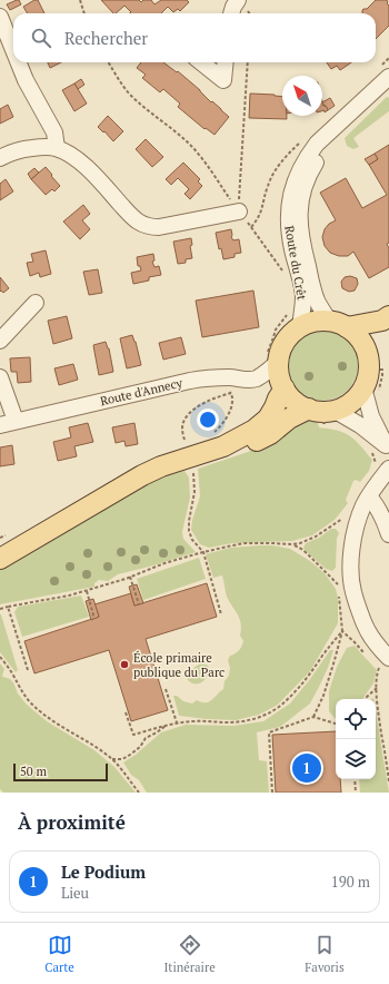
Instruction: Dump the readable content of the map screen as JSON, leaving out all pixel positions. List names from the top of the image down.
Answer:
{
  "streets": {
    "street": ["Route du Crêt", "Route d'Annecy"]
  },
  "crossings": [
    ["Route du Crêt", "Route d'Annecy"]
  ],
  "places": ["École primaire publique du Parc"],
  "scale_bar": "50 m",
  "north": "top left",
  "page": {
    "search": "Rechercher",
    "pins": "1",
    "scale": "50 m",
    "heading": "À proximité",
    "list": [
      {
        "mark": "1",
        "name": "Le Podium",
        "note": "Lieu",
        "value": "190 m"
      }
    ],
    "nav": ["Carte", "Itinéraire", "Favoris"]
  }
}
